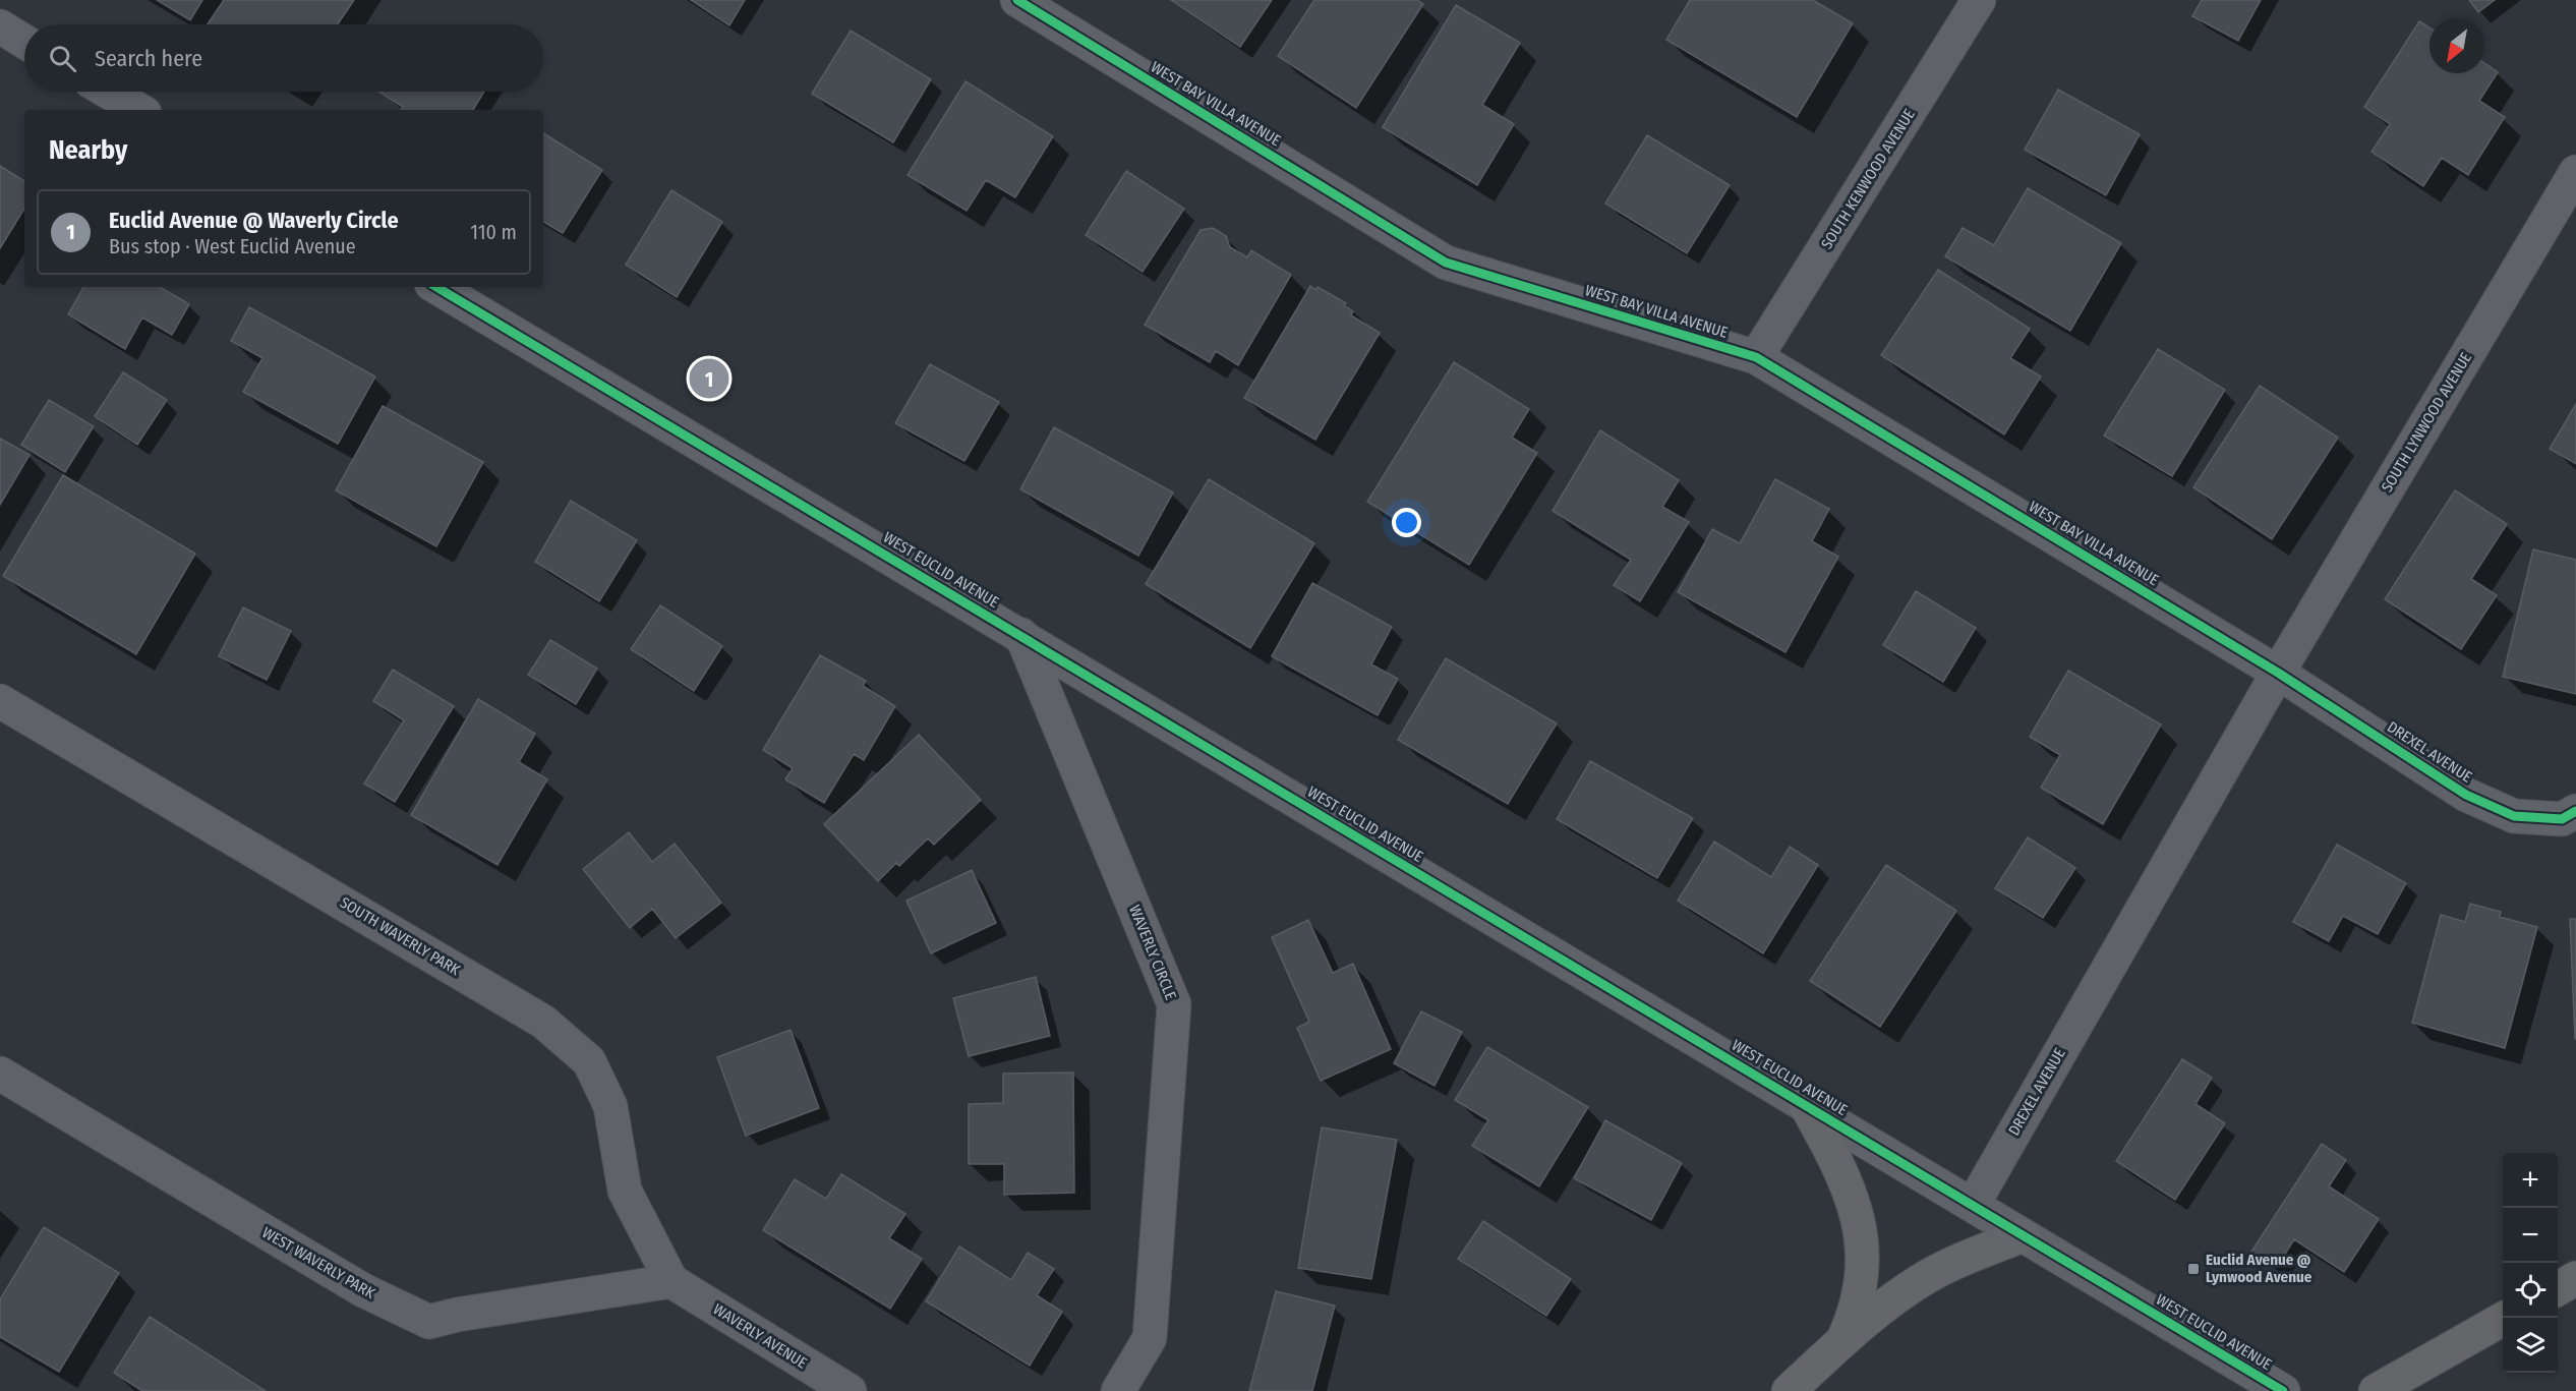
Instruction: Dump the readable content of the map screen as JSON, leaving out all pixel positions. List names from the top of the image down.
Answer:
{
  "streets": {
    "street": [
      "WEST BAY VILLA AVENUE",
      "SOUTH KENWOOD AVENUE",
      "SOUTH LYNWOOD AVENUE",
      "WEST EUCLID AVENUE",
      "DREXEL AVENUE",
      "SOUTH WAVERLY PARK",
      "WAVERLY CIRCLE",
      "WEST WAVERLY PARK",
      "WAVERLY AVENUE"
    ]
  },
  "crossings": [
    ["WEST BAY VILLA AVENUE", "SOUTH KENWOOD AVENUE"],
    ["WEST BAY VILLA AVENUE", "SOUTH LYNWOOD AVENUE"],
    ["WEST BAY VILLA AVENUE", "DREXEL AVENUE"],
    ["SOUTH LYNWOOD AVENUE", "DREXEL AVENUE"],
    ["WEST EUCLID AVENUE", "DREXEL AVENUE"],
    ["WEST EUCLID AVENUE", "WAVERLY CIRCLE"],
    ["SOUTH WAVERLY PARK", "WEST WAVERLY PARK"],
    ["SOUTH WAVERLY PARK", "WAVERLY AVENUE"],
    ["WEST WAVERLY PARK", "WAVERLY AVENUE"]
  ],
  "places": {
    "transit": ["Euclid Avenue @ Lynwood Avenue"]
  },
  "north": "bottom left",
  "page": {
    "search": "Search here",
    "heading": "Nearby",
    "list": [
      {
        "mark": "1",
        "name": "Euclid Avenue @ Waverly Circle",
        "note": "Bus stop · West Euclid Avenue",
        "value": "110 m"
      }
    ],
    "pins": "1",
    "map_buttons": ["+", "−"]
  }
}
